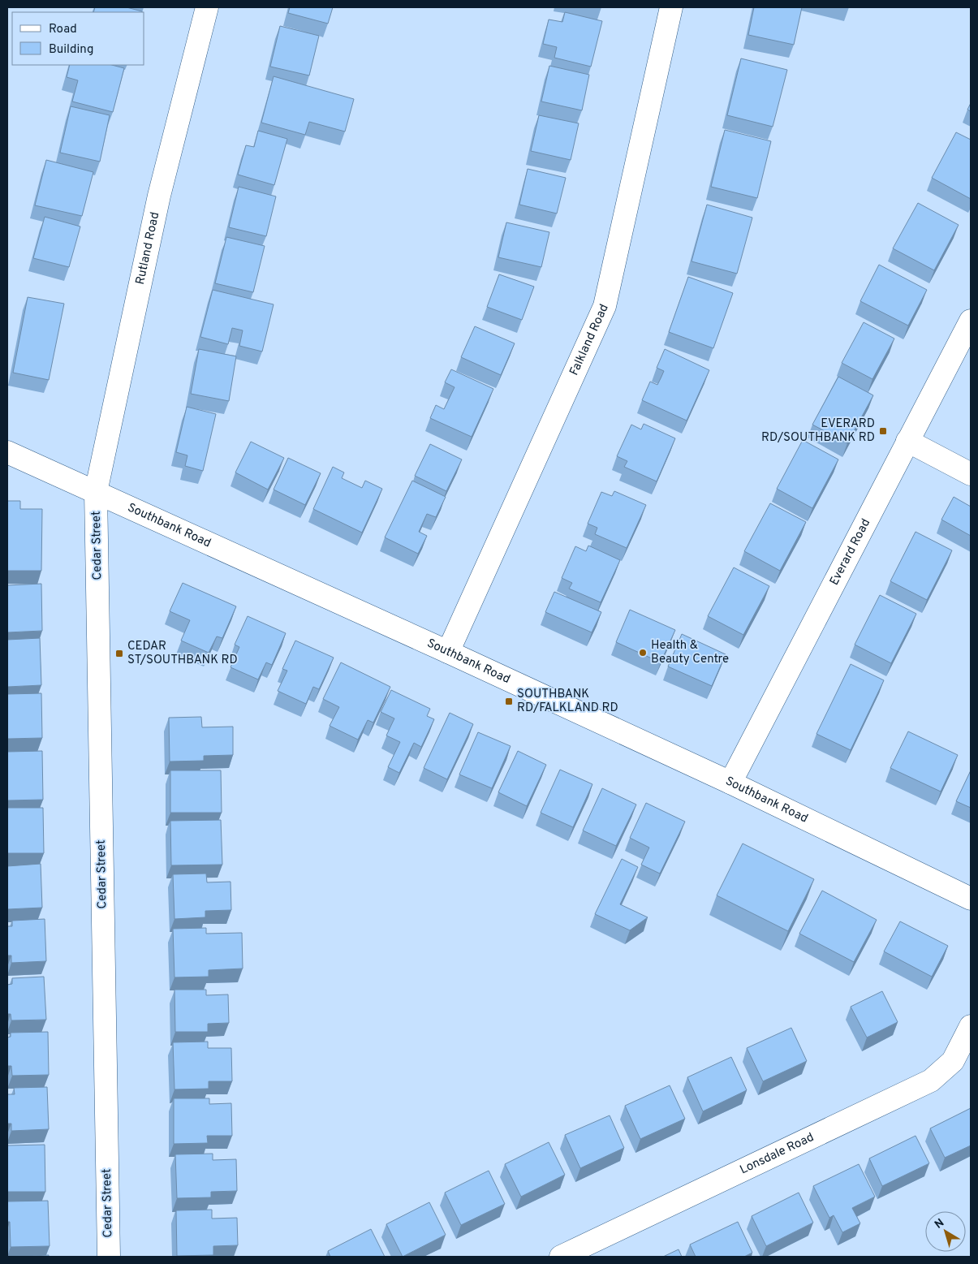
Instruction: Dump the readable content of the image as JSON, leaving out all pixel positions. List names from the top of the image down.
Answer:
{
  "streets": {
    "street": [
      "Rutland Road",
      "Falkland Road",
      "Southbank Road",
      "Cedar Street",
      "Everard Road",
      "Lonsdale Road"
    ]
  },
  "crossings": [
    ["Rutland Road", "Southbank Road"],
    ["Rutland Road", "Cedar Street"],
    ["Falkland Road", "Southbank Road"],
    ["Southbank Road", "Cedar Street"],
    ["Southbank Road", "Everard Road"]
  ],
  "places": {
    "transit": ["EVERARD RD/SOUTHBANK RD", "CEDAR ST/SOUTHBANK RD", "SOUTHBANK RD/FALKLAND RD"],
    "other": ["Health & Beauty Centre"]
  },
  "legend": ["Road", "Building"],
  "north": "top left"
}
